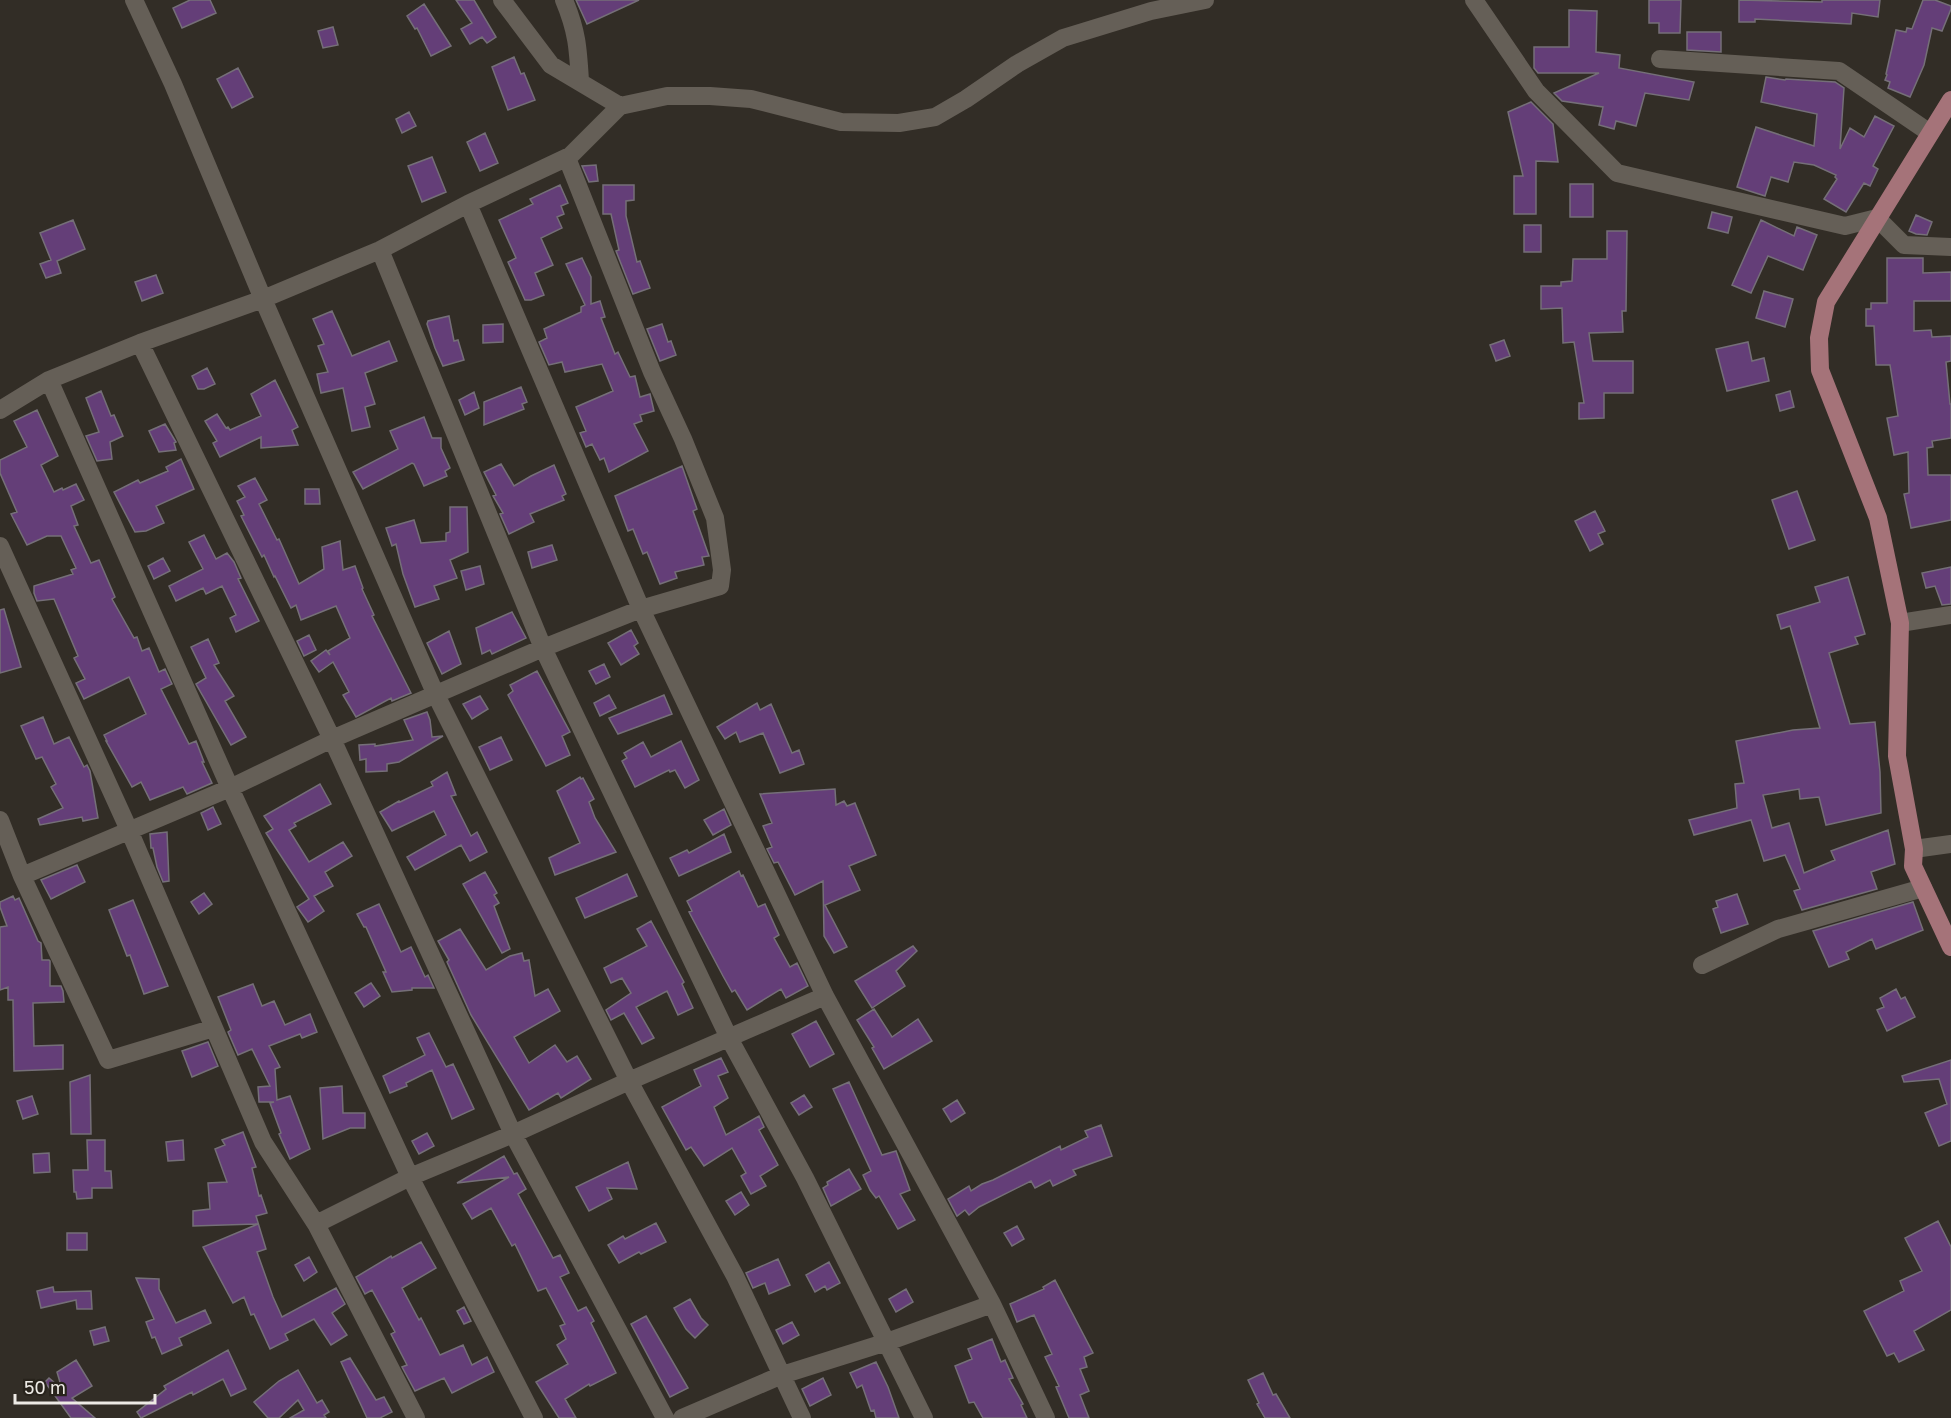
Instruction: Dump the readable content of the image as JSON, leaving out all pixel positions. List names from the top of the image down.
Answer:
{
  "scale_bar": "50 m"
}
